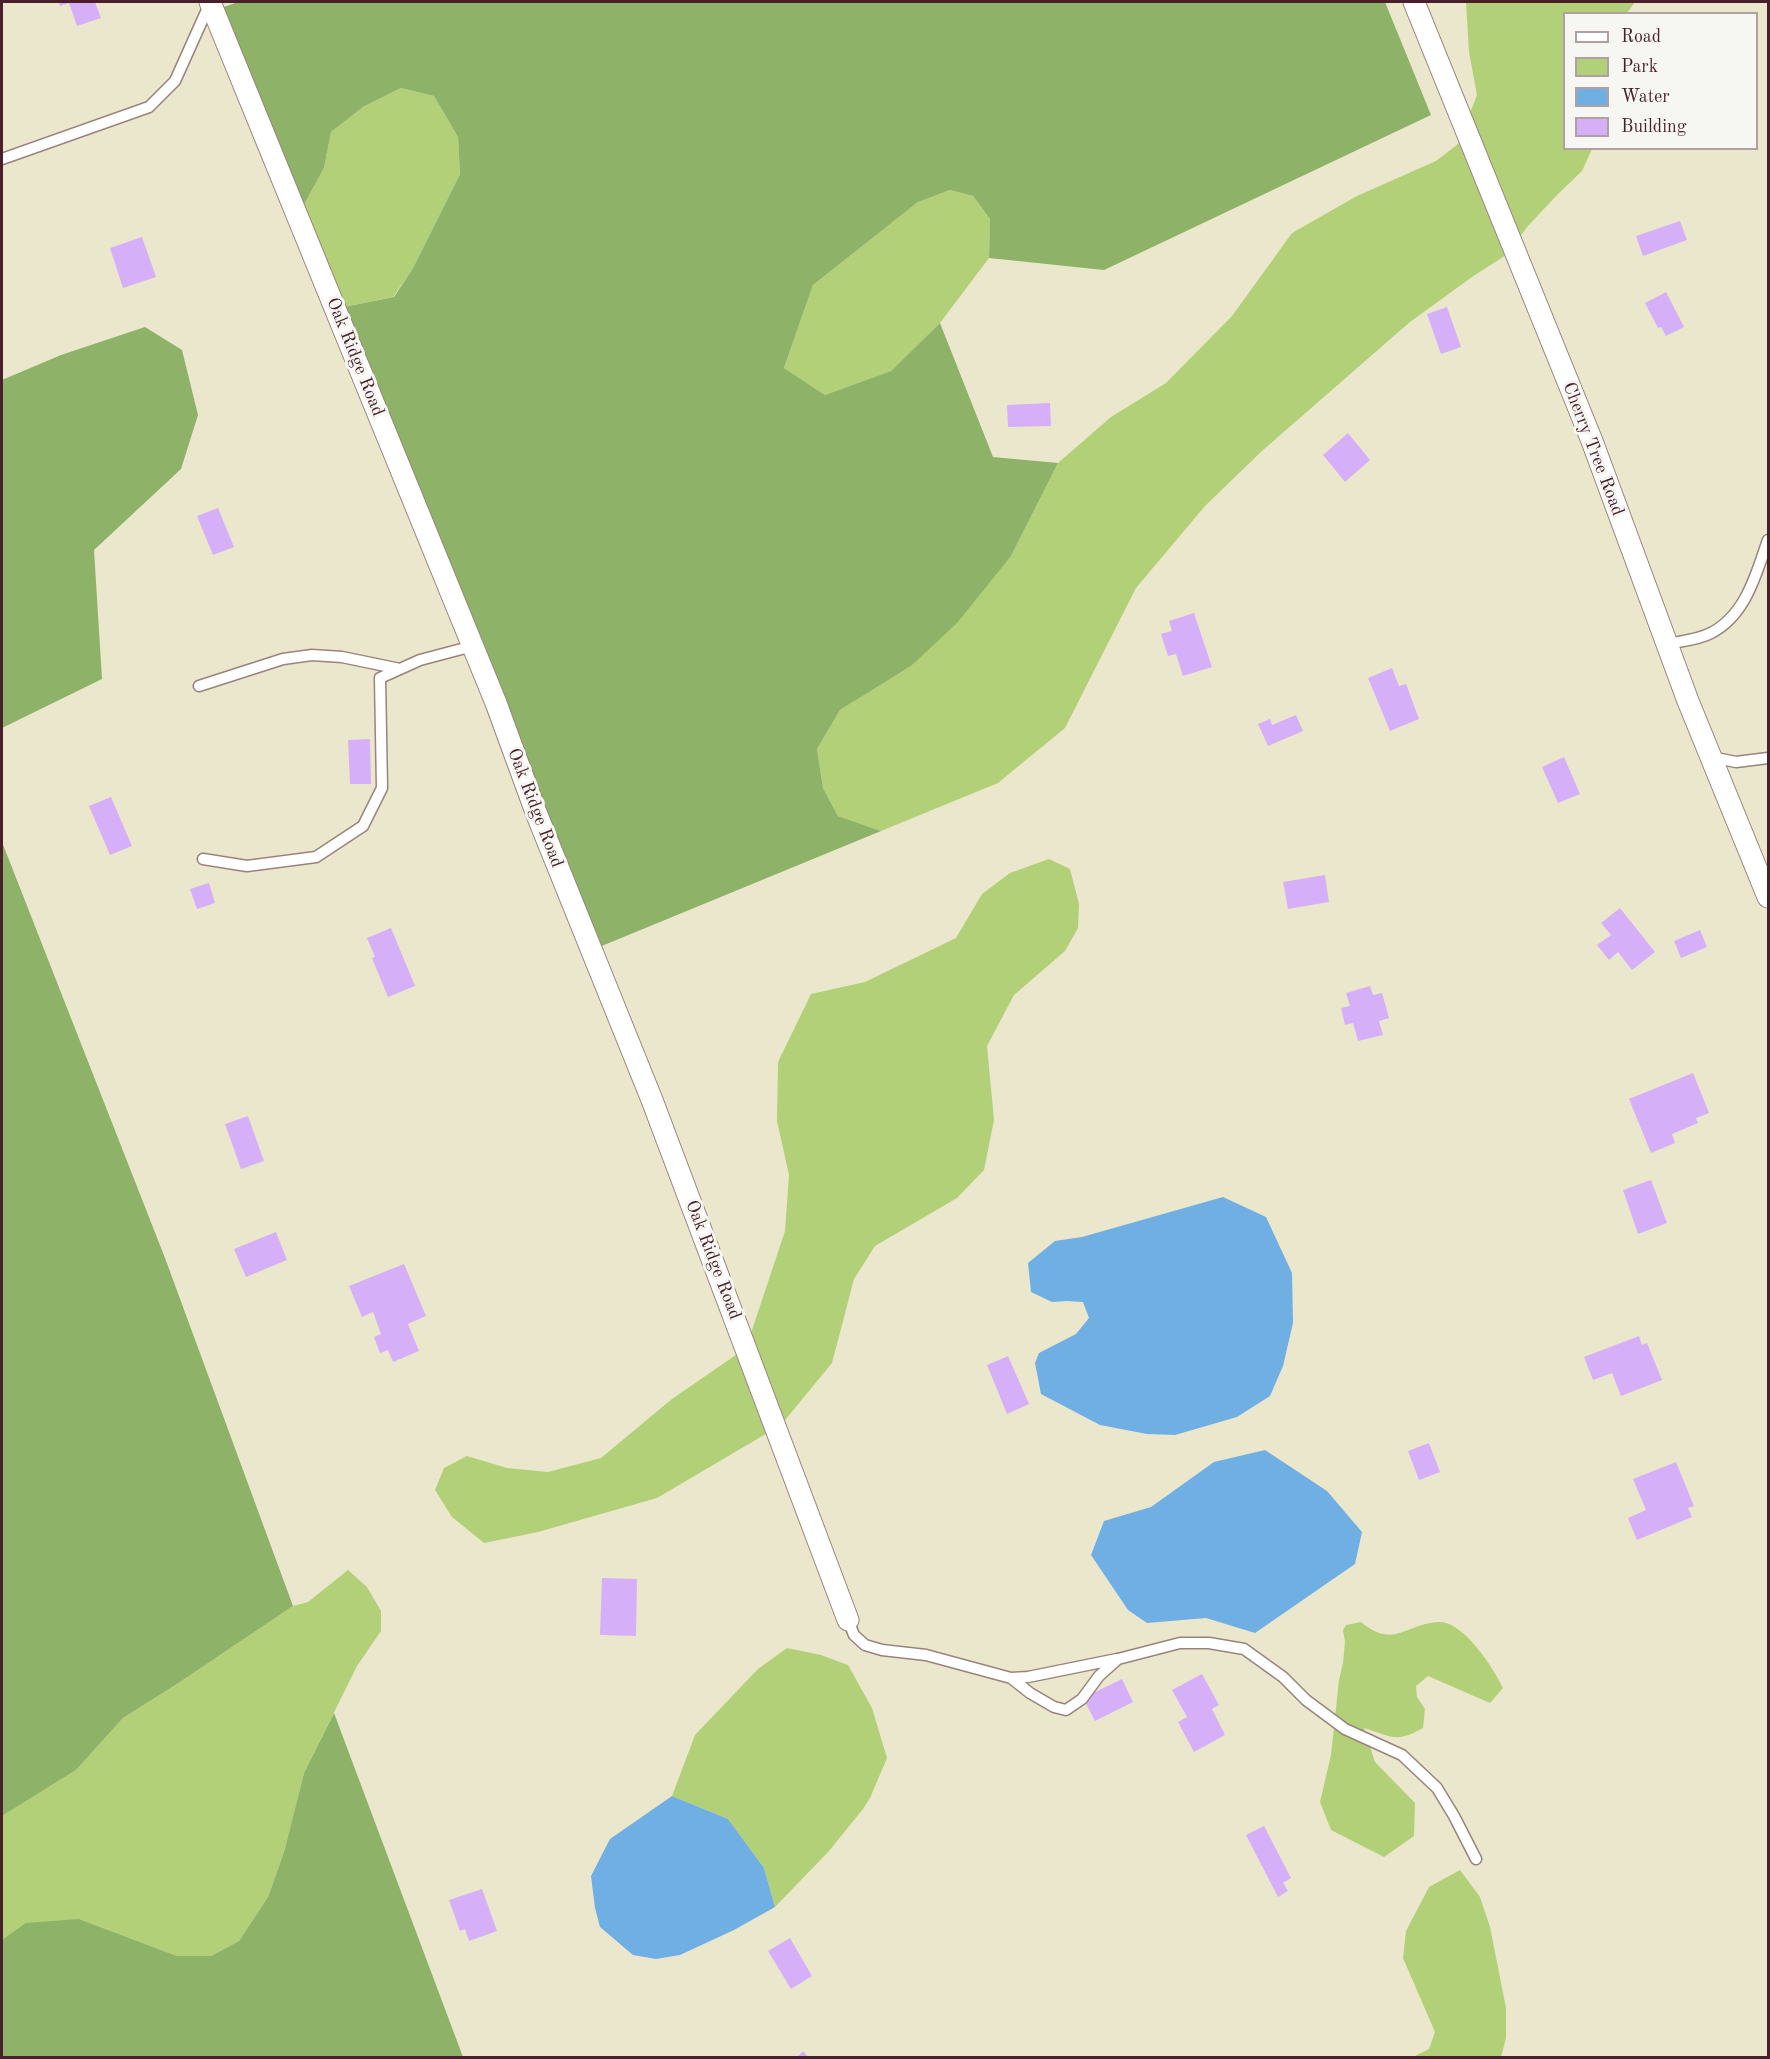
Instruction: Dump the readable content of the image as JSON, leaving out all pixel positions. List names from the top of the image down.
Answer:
{
  "streets": {
    "street": ["Oak Ridge Road", "Cherry Tree Road"]
  },
  "legend": [
    "Road",
    "Park",
    "Water",
    "Building"
  ]
}
